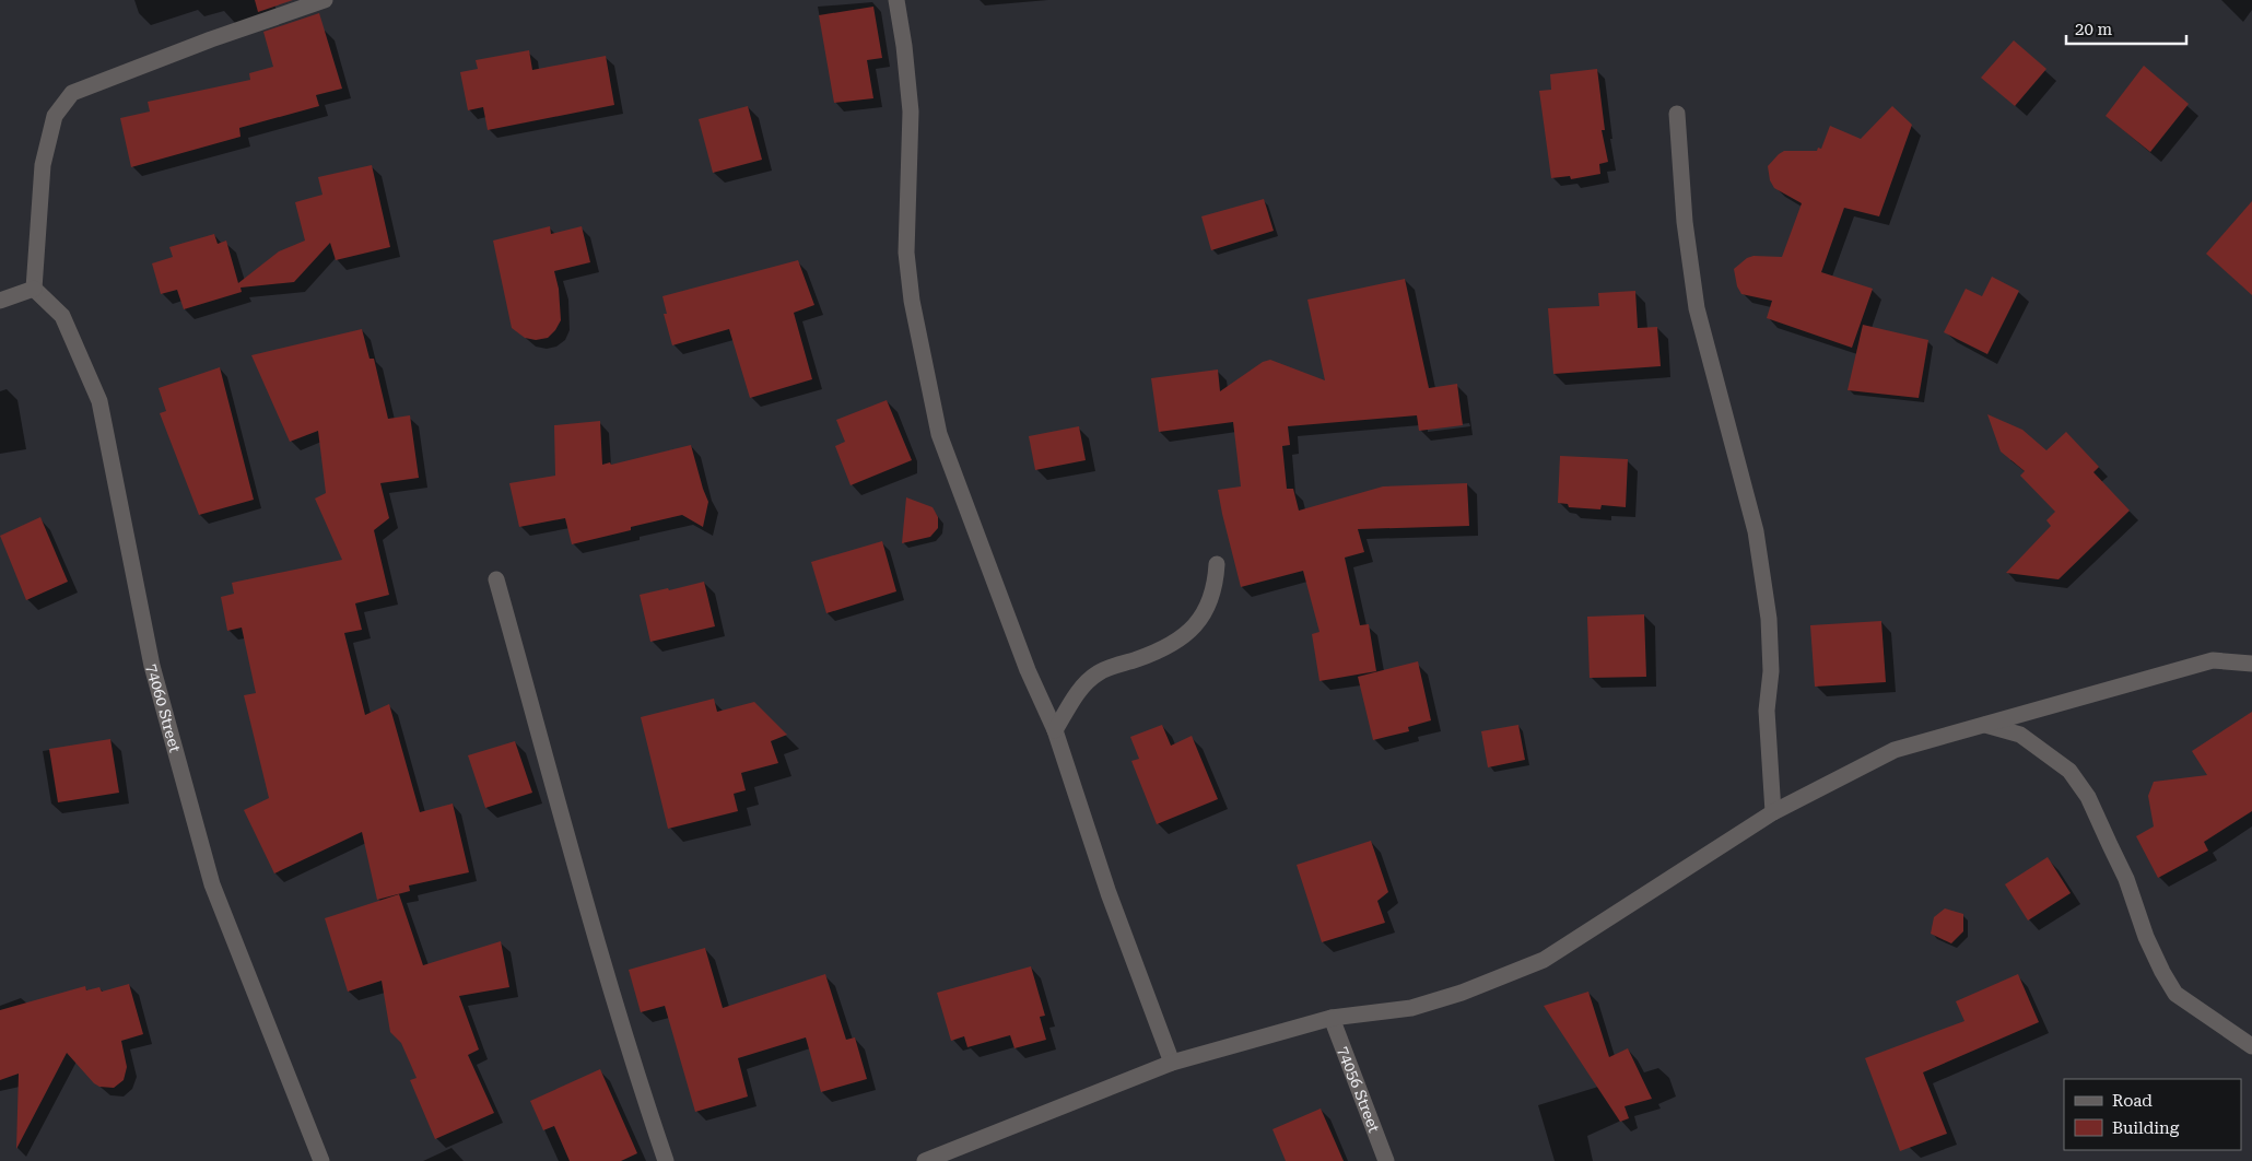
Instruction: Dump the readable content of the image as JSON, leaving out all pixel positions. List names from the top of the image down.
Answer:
{
  "streets": {
    "street": ["74060 Street", "74056 Street"]
  },
  "legend": ["Road", "Building"],
  "scale_bar": "20 m"
}
